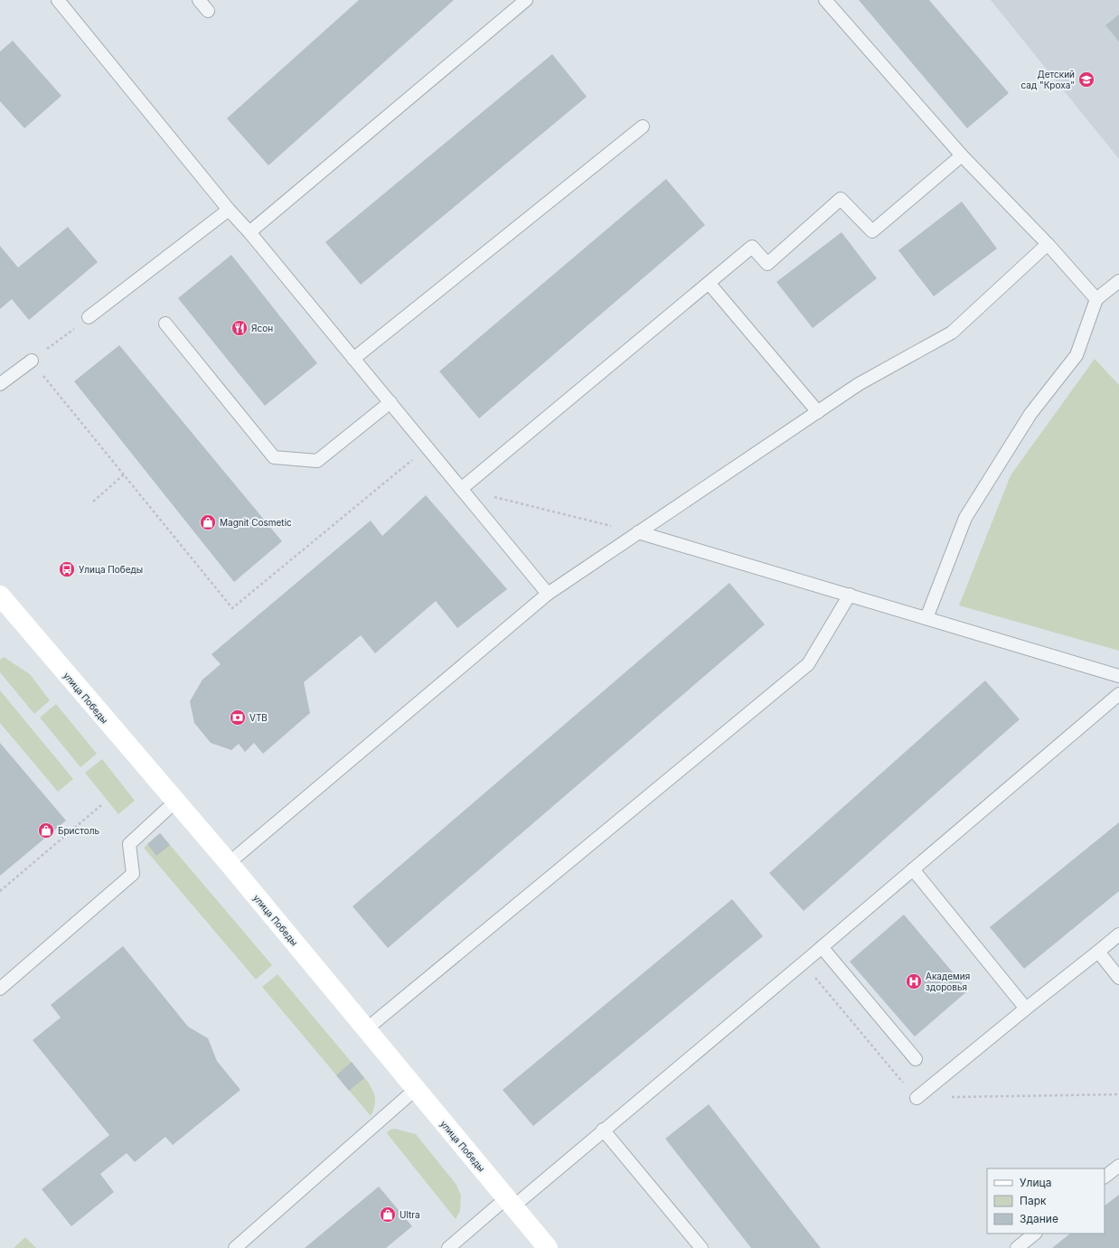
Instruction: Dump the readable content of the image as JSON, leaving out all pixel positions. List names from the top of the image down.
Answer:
{
  "streets": {
    "main road": ["улица Победы"]
  },
  "places": {
    "school or university": ["Детский сад \"Кроха\""],
    "restaurant": ["Ясон"],
    "shop": ["Magnit Cosmetic", "Бристоль", "Ultra"],
    "bus stop": ["Улица Победы"],
    "bank": ["VTB"],
    "hospital": ["Академия здоровья"]
  },
  "legend": ["Улица", "Парк", "Здание"]
}
